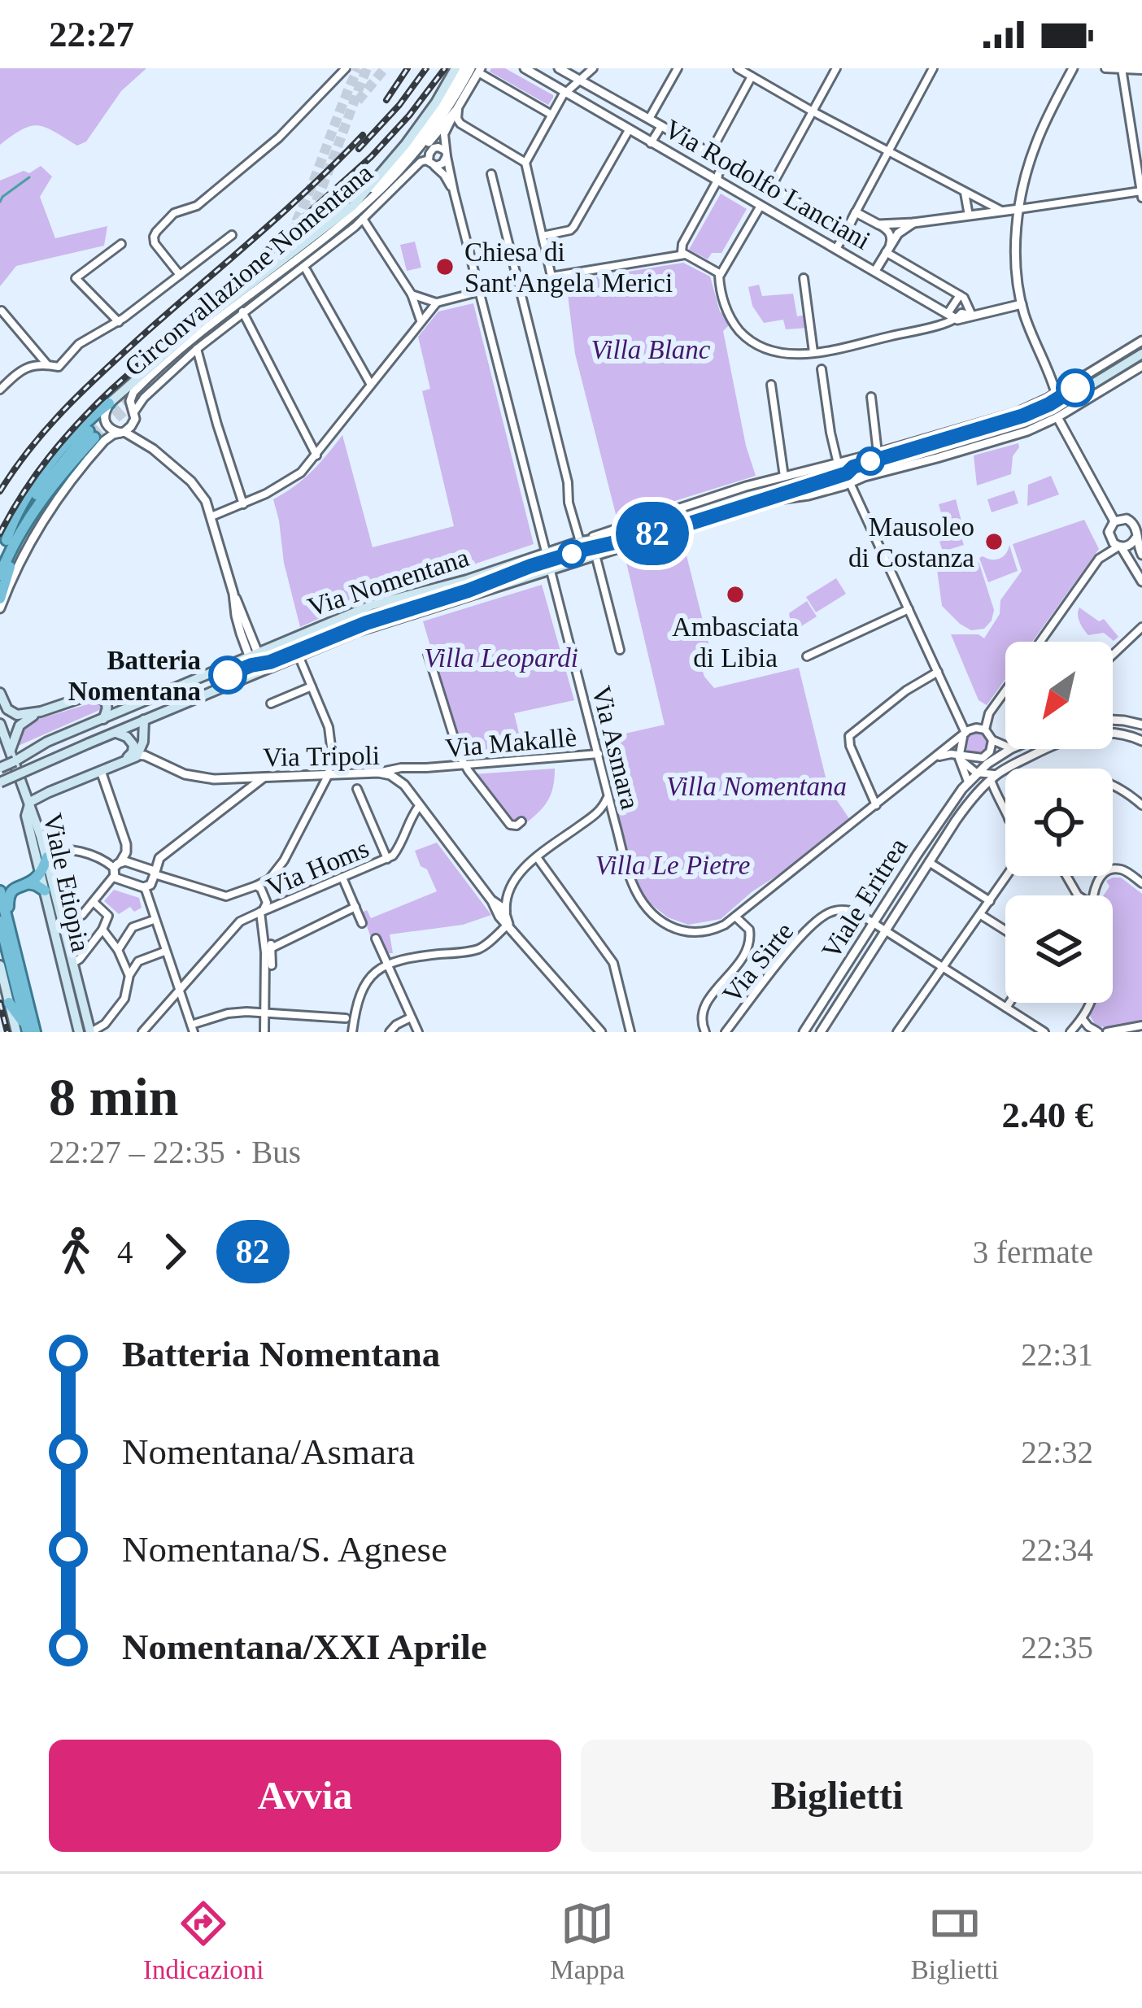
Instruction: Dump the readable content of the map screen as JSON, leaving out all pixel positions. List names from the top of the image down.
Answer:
{
  "streets": {
    "main road": ["Circonvallazione Nomentana", "Via Nomentana", "Viale Etiopia"],
    "street": [
      "Via Rodolfo Lanciani",
      "Via Makallè",
      "Via Asmara",
      "Via Tripoli",
      "Via Homs",
      "Viale Eritrea",
      "Via Sirte"
    ]
  },
  "crossings": [
    ["Circonvallazione Nomentana", "Via Asmara"],
    ["Via Nomentana", "Via Asmara"],
    ["Via Makallè", "Via Asmara"],
    ["Via Makallè", "Via Tripoli"],
    ["Viale Eritrea", "Via Sirte"]
  ],
  "parks": [
    "Villa Blanc",
    "Villa Leopardi",
    "Villa Nomentana",
    "Villa Le Pietre"
  ],
  "places": [
    "Chiesa di Sant'Angela Merici",
    "Mausoleo di Costanza",
    "Ambasciata di Libia",
    "Batteria Nomentana"
  ],
  "lines": ["bus line 82"],
  "north": "bottom left",
  "page": {
    "status": "22:27",
    "on_map": "82",
    "heading": ["8 min", "22:27 – 22:35 · Bus", "2.40 €"],
    "legs": ["4", "82", "3 fermate"],
    "list": [
      {
        "name": "Batteria Nomentana",
        "value": "22:31"
      },
      {
        "name": "Nomentana/Asmara",
        "value": "22:32"
      },
      {
        "name": "Nomentana/S. Agnese",
        "value": "22:34"
      },
      {
        "name": "Nomentana/XXI Aprile",
        "value": "22:35"
      }
    ],
    "buttons": ["Avvia", "Biglietti"],
    "tabs": ["Indicazioni", "Mappa", "Biglietti"]
  }
}
